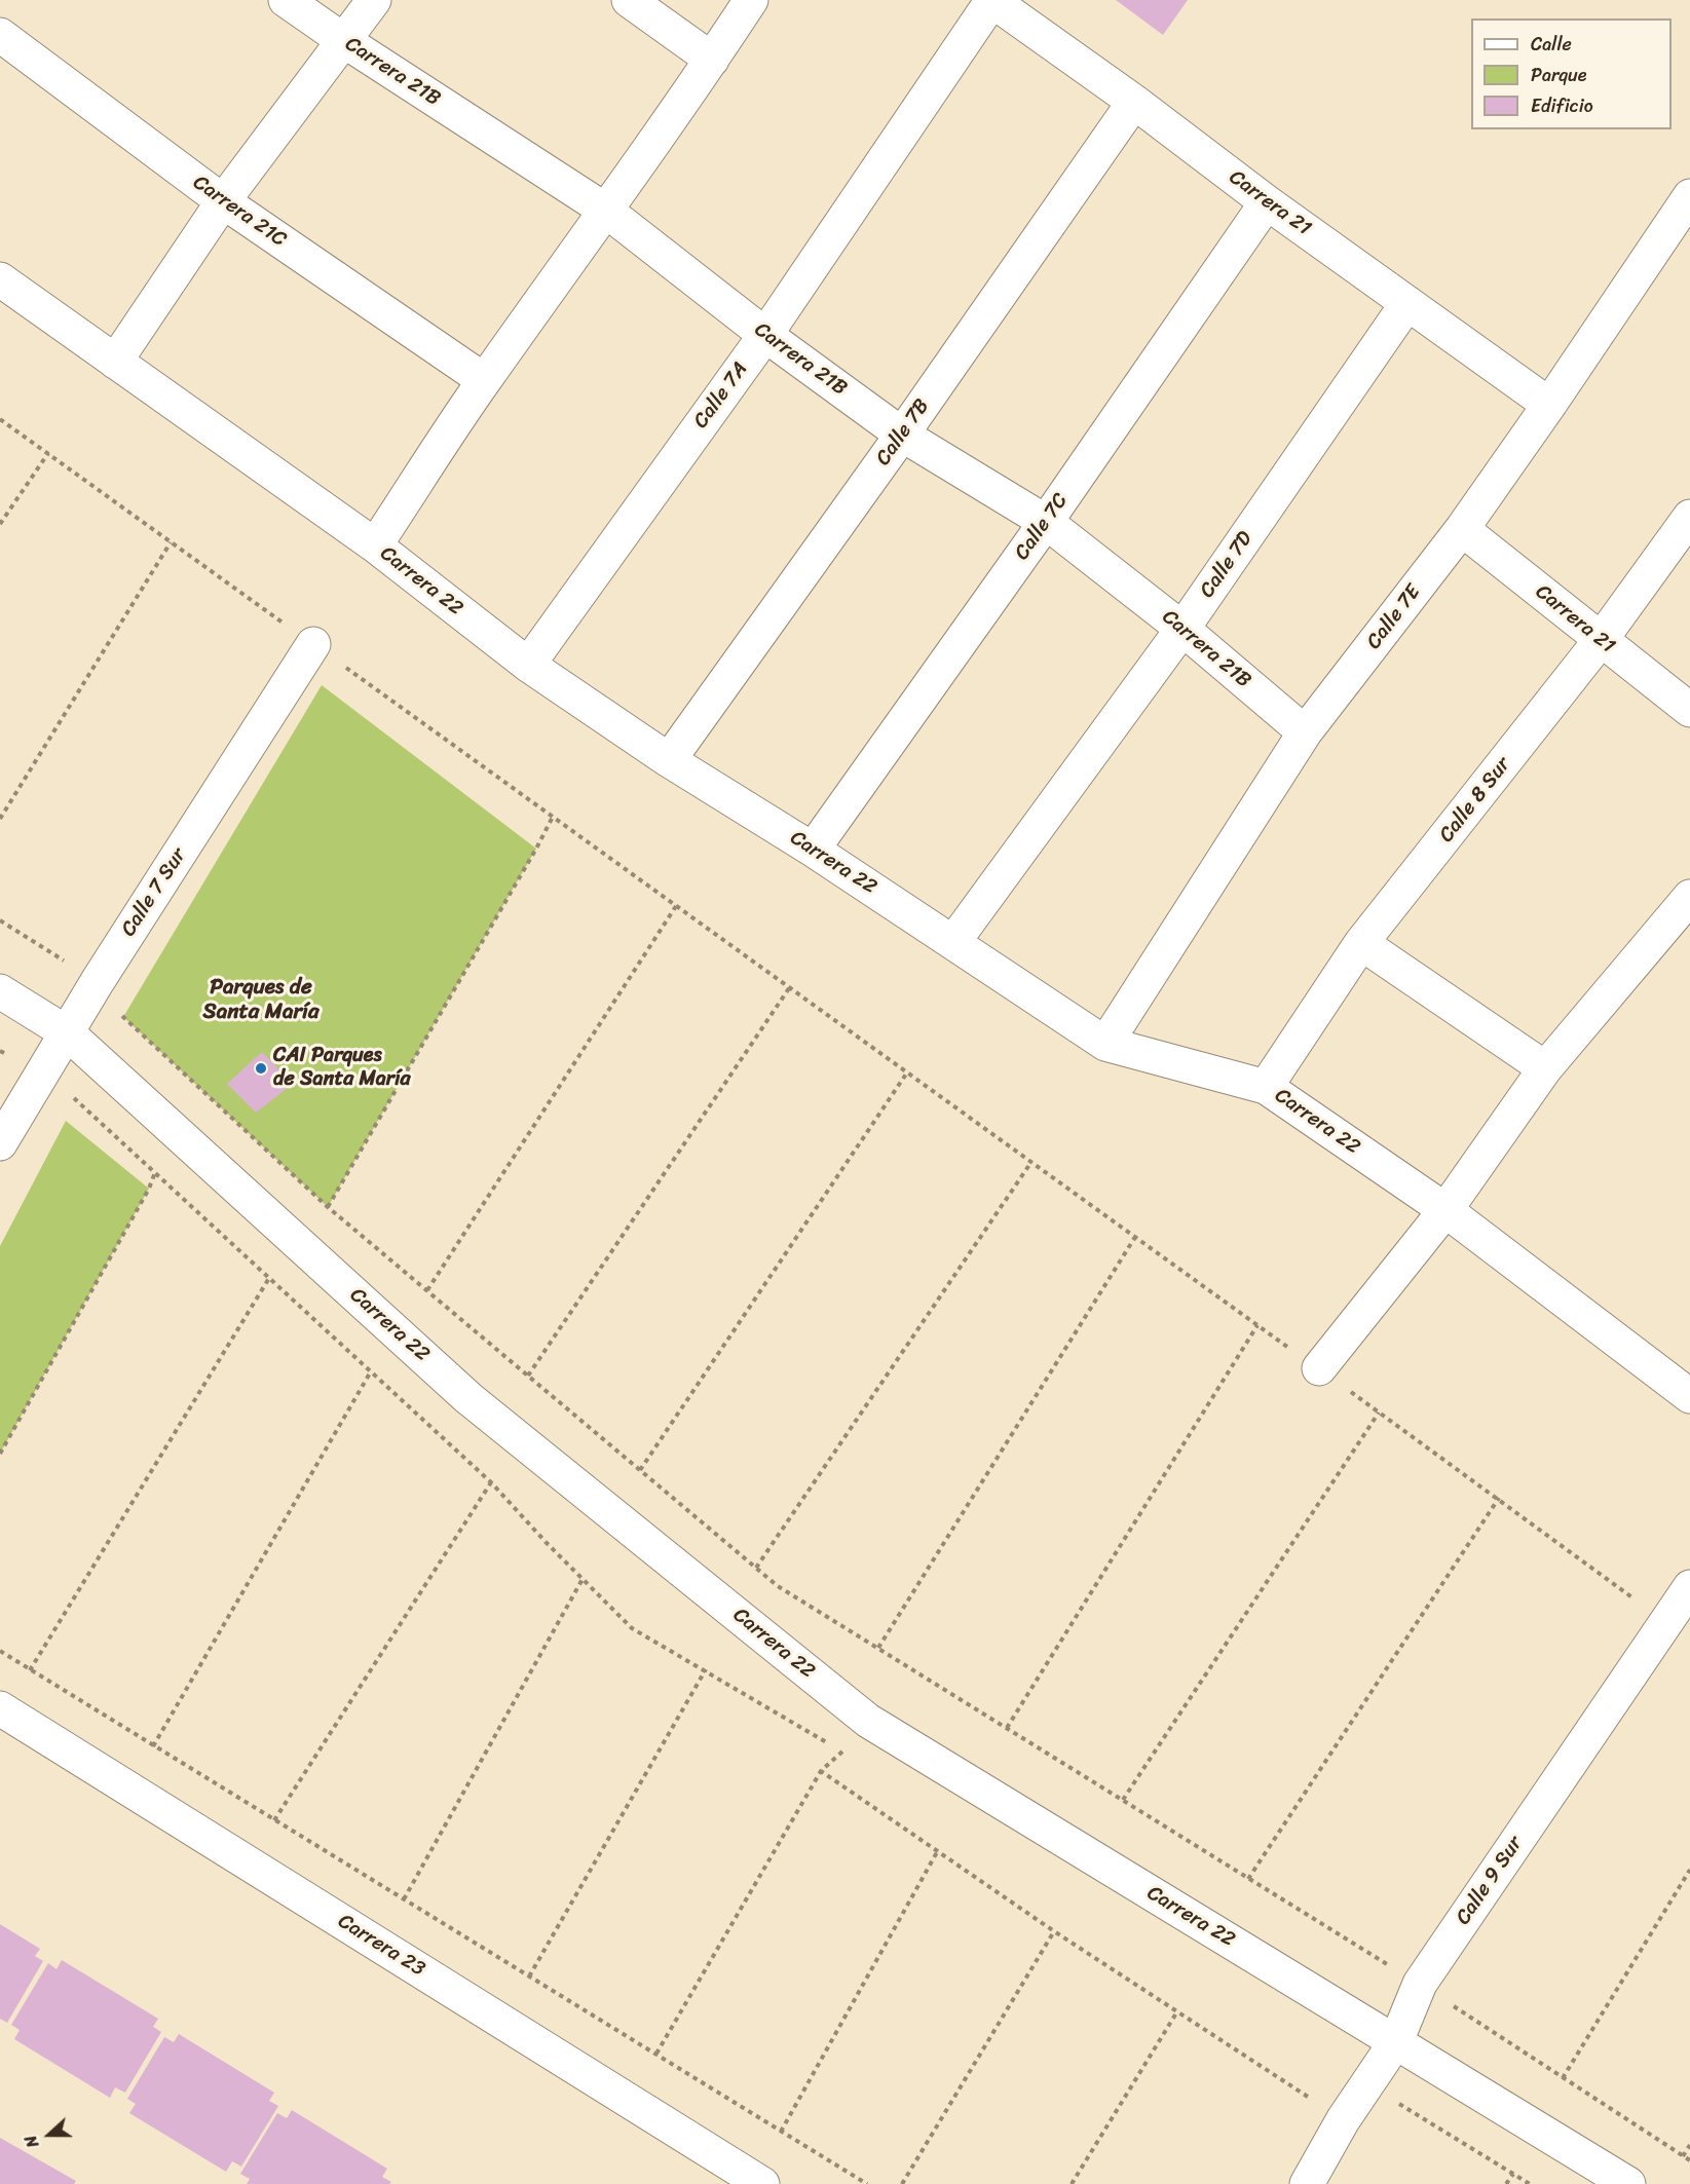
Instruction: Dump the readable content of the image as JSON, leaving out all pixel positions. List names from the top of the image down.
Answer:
{
  "streets": {
    "street": [
      "Carrera 21B",
      "Carrera 21",
      "Carrera 21C",
      "Calle 7A",
      "Calle 7B",
      "Calle 7C",
      "Calle 7D",
      "Carrera 22",
      "Calle 7E",
      "Calle 8 Sur",
      "Calle 7 Sur",
      "Calle 9 Sur",
      "Carrera 23"
    ]
  },
  "crossings": [
    ["Carrera 21B", "Calle 7A"],
    ["Carrera 21B", "Calle 7B"],
    ["Carrera 21B", "Calle 7C"],
    ["Carrera 21B", "Calle 7D"],
    ["Carrera 21B", "Calle 7E"],
    ["Carrera 21", "Calle 7A"],
    ["Carrera 21", "Calle 7B"],
    ["Carrera 21", "Calle 7C"],
    ["Carrera 21", "Calle 7D"],
    ["Carrera 21", "Calle 7E"],
    ["Carrera 21", "Calle 8 Sur"],
    ["Calle 7A", "Carrera 22"],
    ["Calle 7B", "Carrera 22"],
    ["Calle 7C", "Carrera 22"],
    ["Calle 7D", "Carrera 22"],
    ["Carrera 22", "Calle 7E"],
    ["Carrera 22", "Calle 8 Sur"],
    ["Carrera 22", "Calle 7 Sur"],
    ["Carrera 22", "Calle 9 Sur"]
  ],
  "districts": ["Parques de Santa María"],
  "places": ["CAI Parques de Santa María"],
  "legend": ["Calle", "Parque", "Edificio"],
  "north": "left"
}
